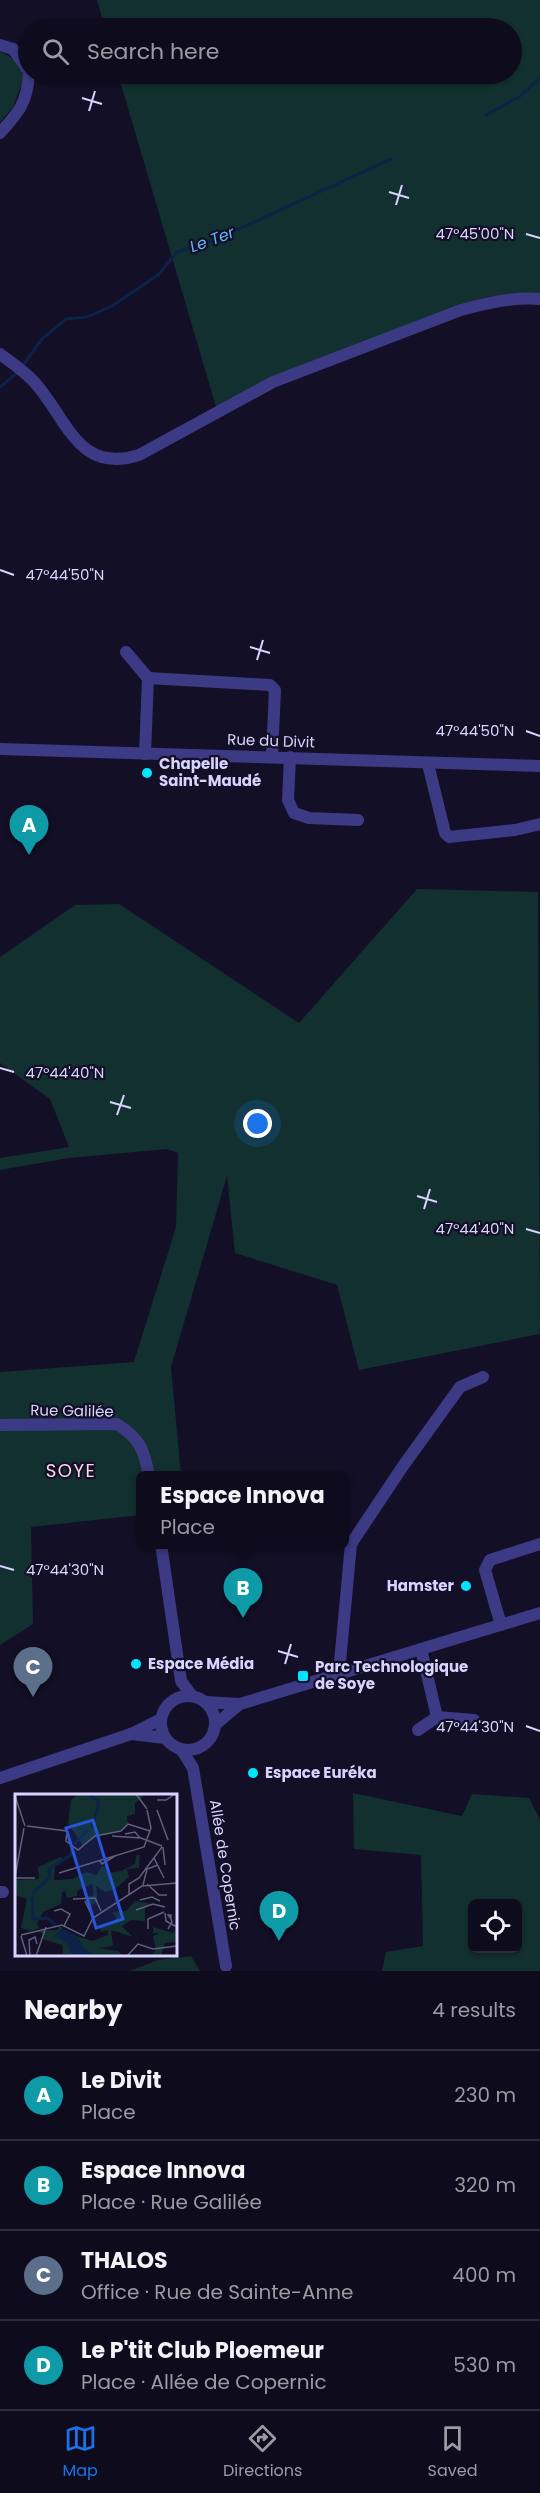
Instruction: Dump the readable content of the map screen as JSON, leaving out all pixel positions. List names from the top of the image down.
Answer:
{
  "streets": {
    "street": ["Rue du Divit", "Rue Galilée", "Allée de Copernic"]
  },
  "districts": ["SOYE"],
  "water": ["Le Ter"],
  "places": {
    "other": [
      "Chapelle Saint-Maudé",
      "Hamster",
      "Espace Média",
      "Espace Euréka"
    ],
    "transit": ["Parc Technologique de Soye"]
  },
  "page": {
    "search": "Search here",
    "pins": [
      "A",
      "B",
      "C",
      "D"
    ],
    "popup": ["Espace Innova", "Place"],
    "heading": ["Nearby", "4 results"],
    "list": [
      {
        "mark": "A",
        "name": "Le Divit",
        "note": "Place",
        "value": "230 m"
      },
      {
        "mark": "B",
        "name": "Espace Innova",
        "note": "Place · Rue Galilée",
        "value": "320 m"
      },
      {
        "mark": "C",
        "name": "THALOS",
        "note": "Office · Rue de Sainte-Anne",
        "value": "400 m"
      },
      {
        "mark": "D",
        "name": "Le P'tit Club Ploemeur",
        "note": "Place · Allée de Copernic",
        "value": "530 m"
      }
    ],
    "nav": ["Map", "Directions", "Saved"]
  },
  "coordinates": [
    "47°45'00\"N",
    "47°44'50\"N",
    "47°44'40\"N",
    "47°44'30\"N"
  ]
}
